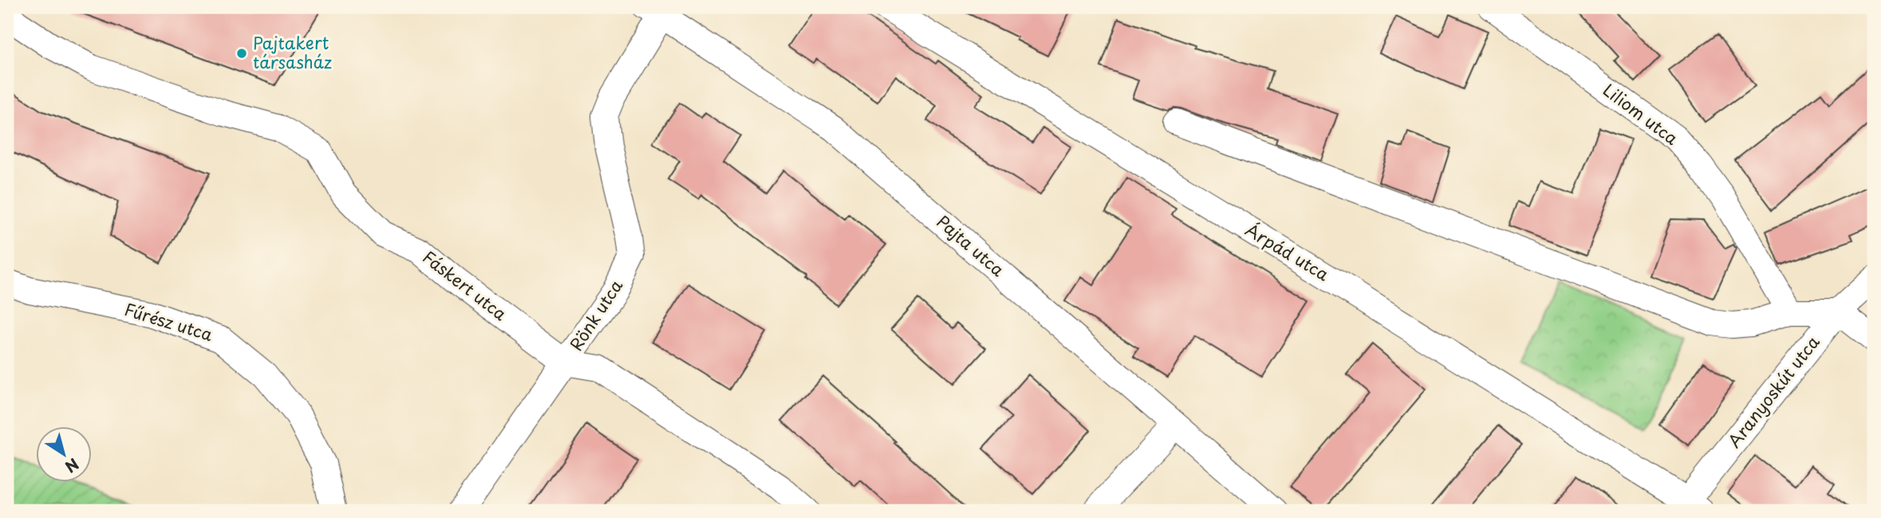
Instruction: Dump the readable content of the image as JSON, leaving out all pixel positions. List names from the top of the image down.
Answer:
{
  "streets": {
    "street": [
      "Liliom utca",
      "Pajta utca",
      "Árpád utca",
      "Fáskert utca",
      "Rönk utca",
      "Fűrész utca",
      "Aranyoskút utca"
    ]
  },
  "crossings": [
    ["Pajta utca", "Rönk utca"],
    ["Árpád utca", "Aranyoskút utca"],
    ["Fáskert utca", "Rönk utca"]
  ],
  "places": ["Pajtakert társasház"],
  "north": "bottom right"
}
